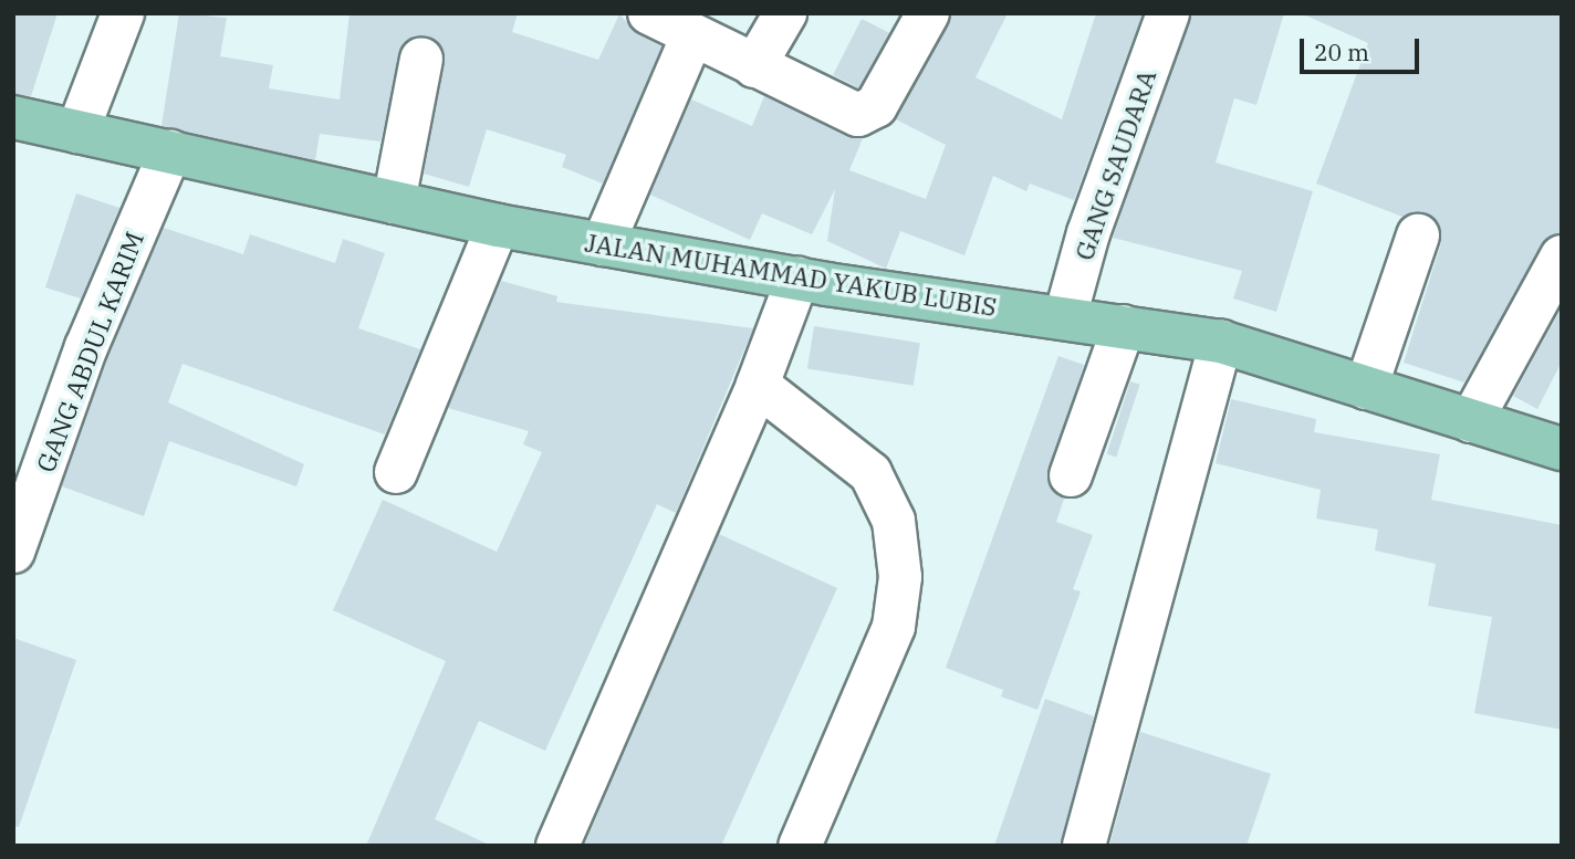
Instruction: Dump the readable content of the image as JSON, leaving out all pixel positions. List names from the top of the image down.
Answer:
{
  "streets": {
    "main road": ["JALAN MUHAMMAD YAKUB LUBIS"],
    "street": ["GANG SAUDARA", "GANG ABDUL KARIM"]
  },
  "crossings": [
    ["GANG SAUDARA", "JALAN MUHAMMAD YAKUB LUBIS"],
    ["JALAN MUHAMMAD YAKUB LUBIS", "GANG ABDUL KARIM"]
  ],
  "scale_bar": "20 m"
}
